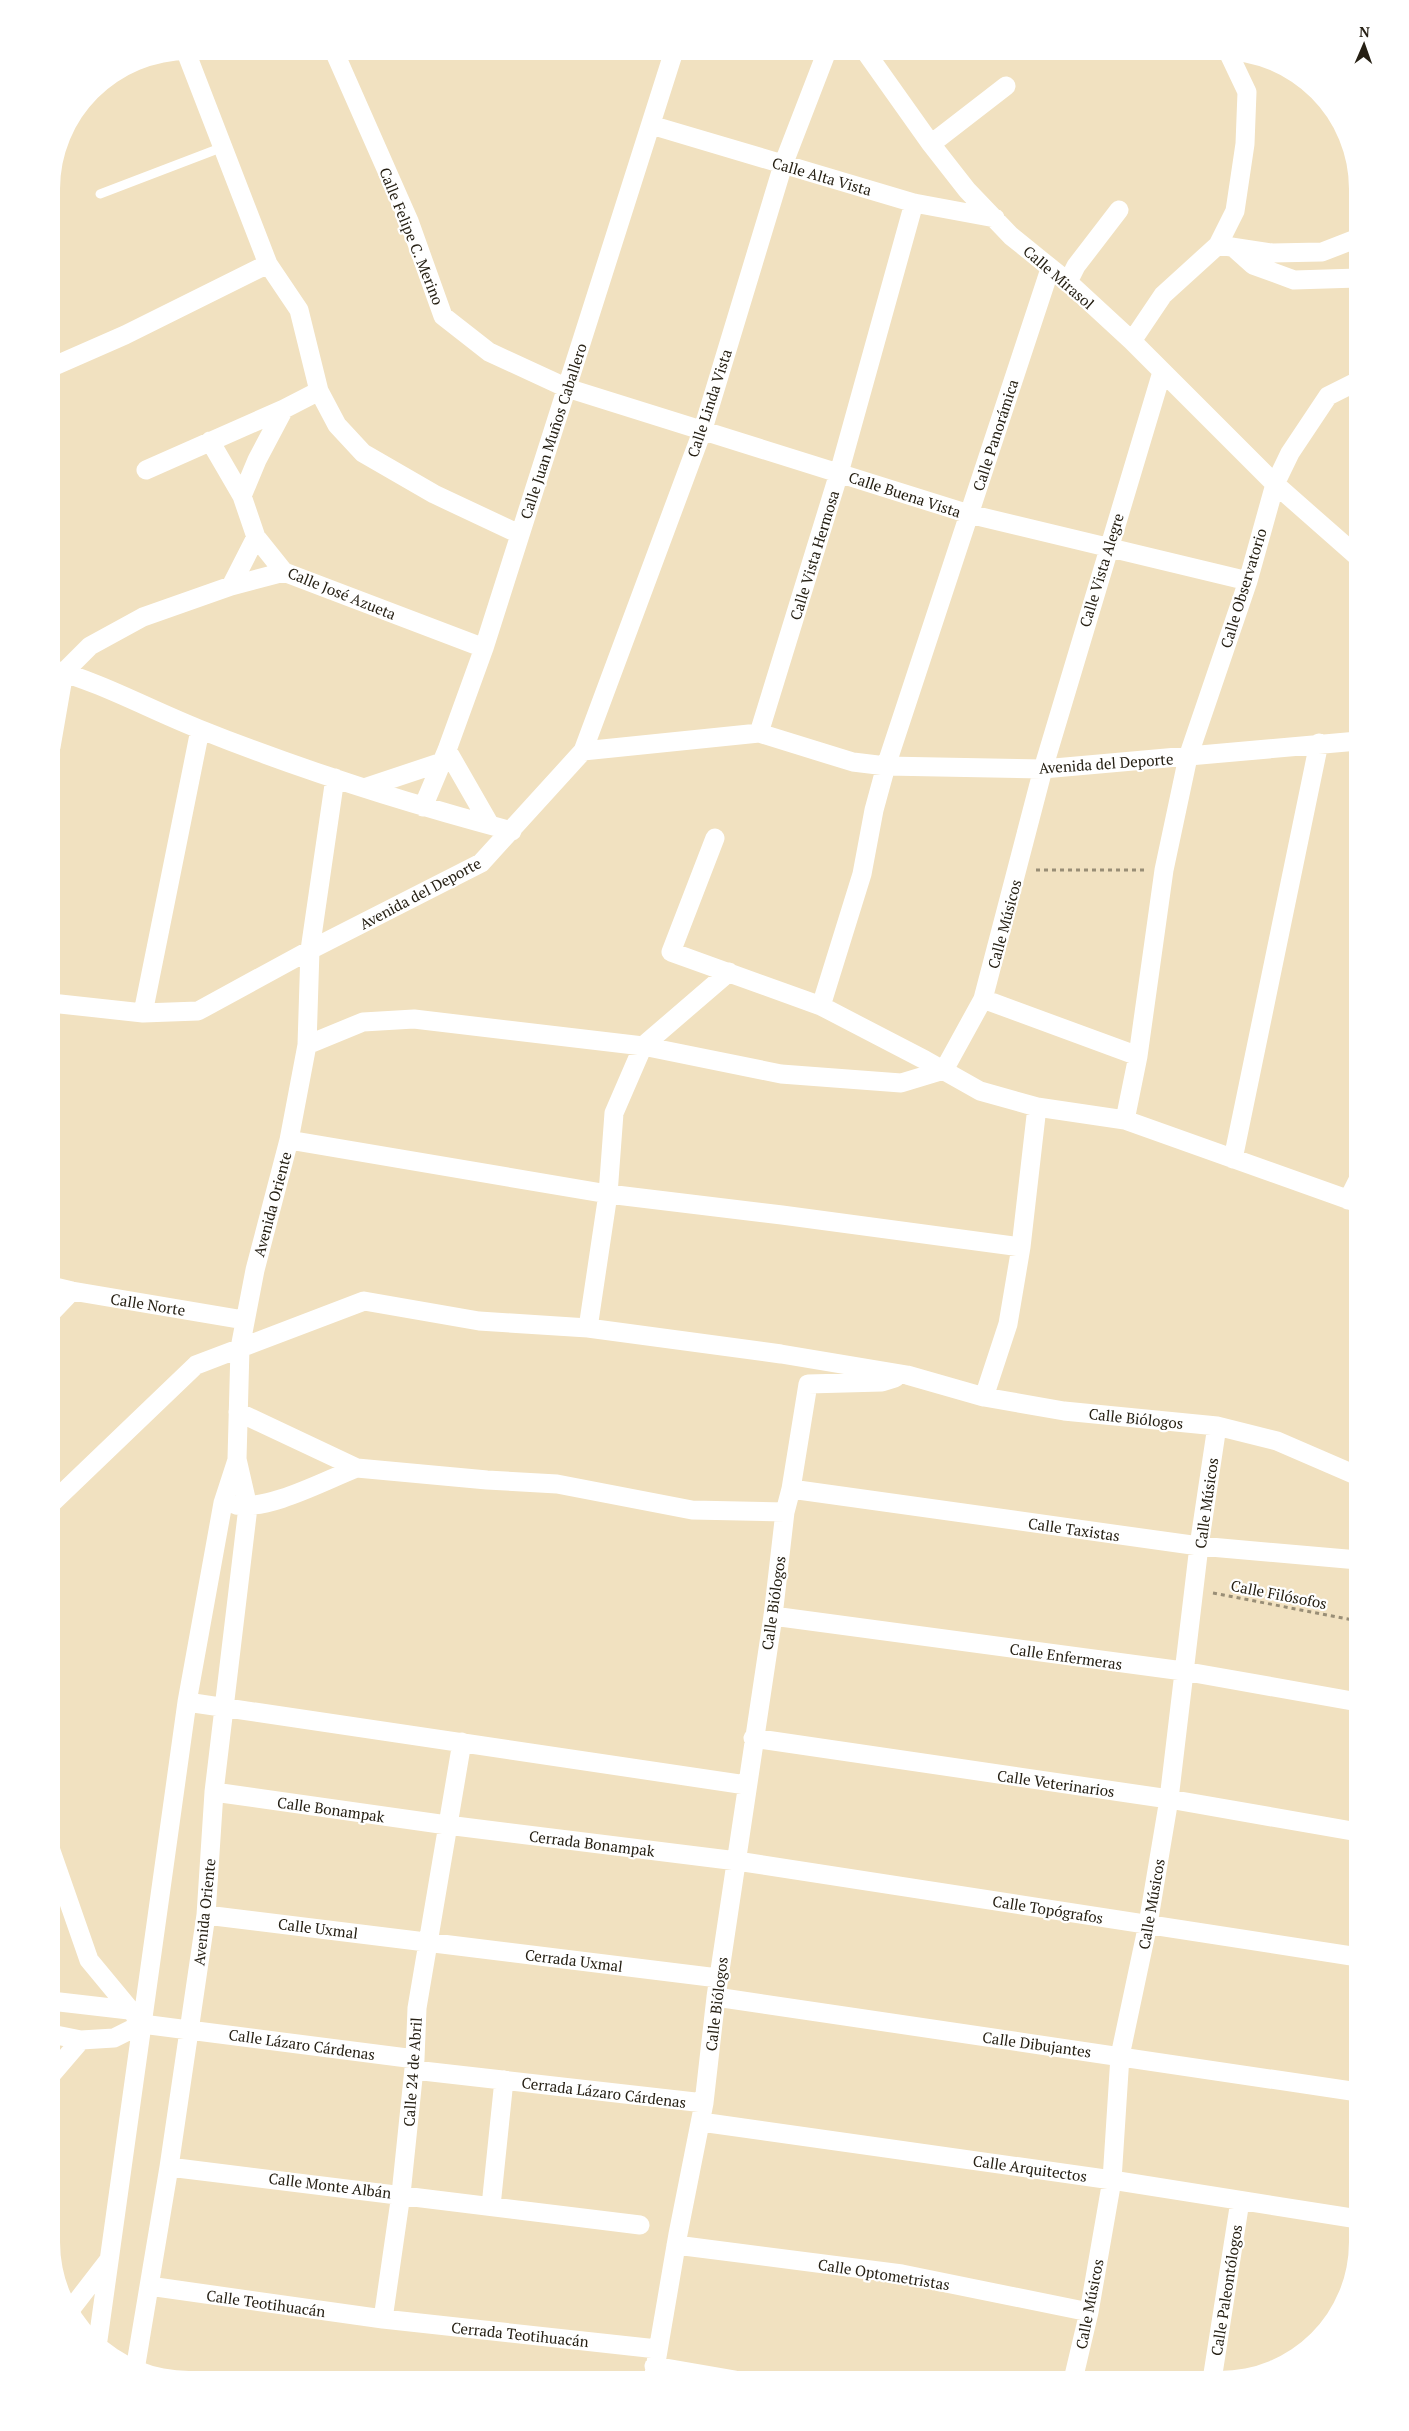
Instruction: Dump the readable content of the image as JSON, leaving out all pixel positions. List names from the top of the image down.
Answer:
{
  "streets": {
    "street": [
      "Calle Alta Vista",
      "Calle Felipe C. Merino",
      "Calle Mirasol",
      "Calle Linda Vista",
      "Calle Juan Muños Caballero",
      "Calle Panorámica",
      "Calle Buena Vista",
      "Calle Vista Hermosa",
      "Calle Vista Alegre",
      "Calle Observatorio",
      "Calle José Azueta",
      "Avenida del Deporte",
      "Calle Músicos",
      "Avenida Oriente",
      "Calle Norte",
      "Calle Biólogos",
      "Calle Taxistas",
      "Calle Enfermeras",
      "Calle Veterinarios",
      "Calle Bonampak",
      "Cerrada Bonampak",
      "Calle Topógrafos",
      "Calle Uxmal",
      "Cerrada Uxmal",
      "Calle Lázaro Cárdenas",
      "Calle Dibujantes",
      "Calle 24 de Abril",
      "Cerrada Lázaro Cárdenas",
      "Calle Arquitectos",
      "Calle Monte Albán",
      "Calle Optometristas",
      "Calle Paleontólogos",
      "Calle Teotihuacán",
      "Cerrada Teotihuacán"
    ],
    "path": ["Calle Filósofos"]
  },
  "crossings": [
    ["Calle Alta Vista", "Calle Mirasol"],
    ["Calle Alta Vista", "Calle Linda Vista"],
    ["Calle Alta Vista", "Calle Juan Muños Caballero"],
    ["Calle Alta Vista", "Calle Vista Hermosa"],
    ["Calle Felipe C. Merino", "Calle Juan Muños Caballero"],
    ["Calle Felipe C. Merino", "Calle Buena Vista"],
    ["Calle Mirasol", "Calle Panorámica"],
    ["Calle Mirasol", "Calle Vista Alegre"],
    ["Calle Mirasol", "Calle Observatorio"],
    ["Calle Linda Vista", "Calle Buena Vista"],
    ["Calle Linda Vista", "Avenida del Deporte"],
    ["Calle Juan Muños Caballero", "Calle Buena Vista"],
    ["Calle Juan Muños Caballero", "Calle José Azueta"],
    ["Calle Panorámica", "Calle Buena Vista"],
    ["Calle Panorámica", "Avenida del Deporte"],
    ["Calle Buena Vista", "Calle Vista Hermosa"],
    ["Calle Buena Vista", "Calle Vista Alegre"],
    ["Calle Buena Vista", "Calle Observatorio"],
    ["Calle Vista Hermosa", "Avenida del Deporte"],
    ["Calle Vista Alegre", "Avenida del Deporte"],
    ["Calle Vista Alegre", "Calle Músicos"],
    ["Calle Observatorio", "Avenida del Deporte"],
    ["Avenida del Deporte", "Calle Músicos"],
    ["Avenida del Deporte", "Avenida Oriente"],
    ["Calle Músicos", "Calle Biólogos"],
    ["Calle Músicos", "Calle Taxistas"],
    ["Calle Músicos", "Calle Filósofos"],
    ["Calle Músicos", "Calle Enfermeras"],
    ["Calle Músicos", "Calle Veterinarios"],
    ["Calle Músicos", "Calle Topógrafos"],
    ["Calle Músicos", "Calle Dibujantes"],
    ["Calle Músicos", "Calle Arquitectos"],
    ["Calle Músicos", "Calle Optometristas"],
    ["Avenida Oriente", "Calle Norte"],
    ["Avenida Oriente", "Calle Bonampak"],
    ["Avenida Oriente", "Calle Uxmal"],
    ["Avenida Oriente", "Calle Lázaro Cárdenas"],
    ["Avenida Oriente", "Calle Monte Albán"],
    ["Avenida Oriente", "Calle Teotihuacán"],
    ["Calle Biólogos", "Calle Taxistas"],
    ["Calle Biólogos", "Calle Enfermeras"],
    ["Calle Biólogos", "Calle Veterinarios"],
    ["Calle Biólogos", "Cerrada Bonampak"],
    ["Calle Biólogos", "Calle Topógrafos"],
    ["Calle Biólogos", "Cerrada Uxmal"],
    ["Calle Biólogos", "Calle Dibujantes"],
    ["Calle Biólogos", "Cerrada Lázaro Cárdenas"],
    ["Calle Biólogos", "Calle Arquitectos"],
    ["Calle Biólogos", "Calle Optometristas"],
    ["Calle Biólogos", "Cerrada Teotihuacán"],
    ["Calle Bonampak", "Cerrada Bonampak"],
    ["Calle Bonampak", "Calle 24 de Abril"],
    ["Cerrada Bonampak", "Calle Topógrafos"],
    ["Cerrada Bonampak", "Calle 24 de Abril"],
    ["Calle Uxmal", "Cerrada Uxmal"],
    ["Calle Uxmal", "Calle 24 de Abril"],
    ["Cerrada Uxmal", "Calle Dibujantes"],
    ["Cerrada Uxmal", "Calle 24 de Abril"],
    ["Calle Lázaro Cárdenas", "Calle 24 de Abril"],
    ["Calle Lázaro Cárdenas", "Cerrada Lázaro Cárdenas"],
    ["Calle 24 de Abril", "Calle Monte Albán"],
    ["Calle 24 de Abril", "Calle Teotihuacán"],
    ["Calle 24 de Abril", "Cerrada Teotihuacán"],
    ["Cerrada Lázaro Cárdenas", "Calle Arquitectos"],
    ["Calle Arquitectos", "Calle Paleontólogos"],
    ["Calle Teotihuacán", "Cerrada Teotihuacán"]
  ],
  "north": "top"
}
